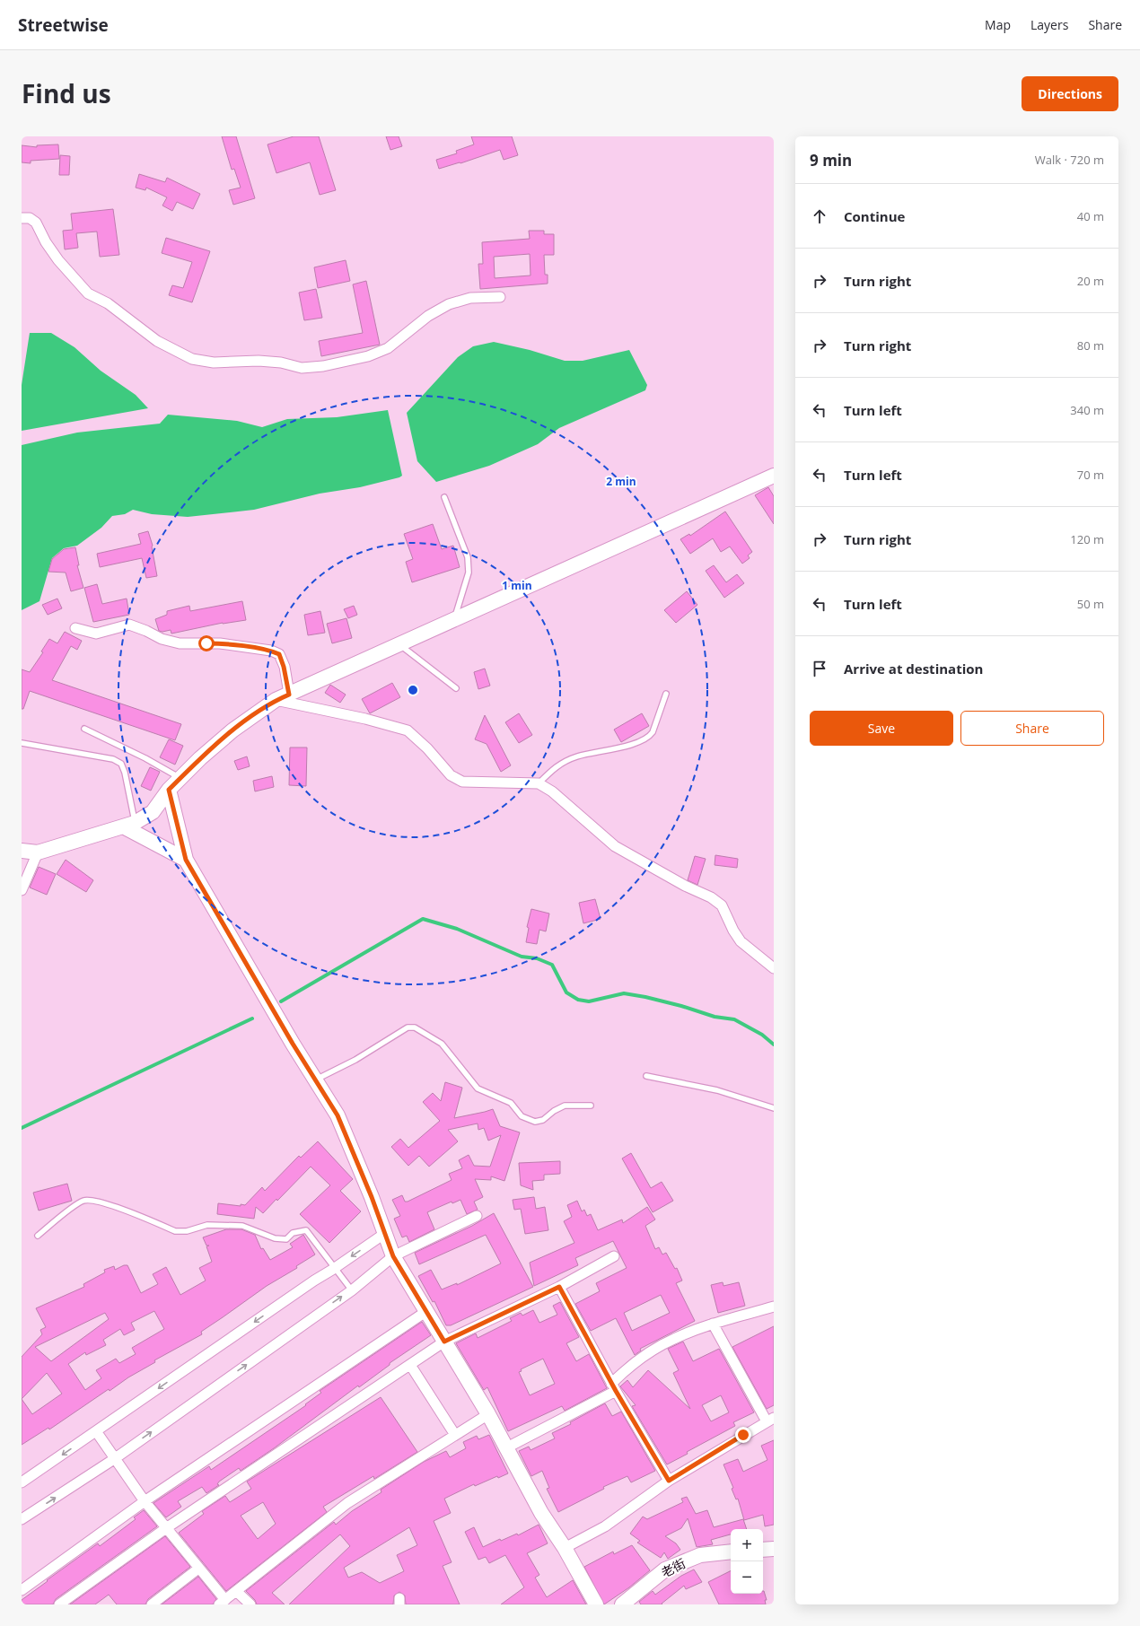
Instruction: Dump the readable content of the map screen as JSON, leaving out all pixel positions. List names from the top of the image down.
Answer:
{
  "streets": {
    "main road": ["老街"]
  },
  "page": {
    "header": "Streetwise",
    "nav": ["Map", "Layers", "Share"],
    "title": "Find us",
    "buttons": [
      "Directions",
      ["Save", "Share"]
    ],
    "heading": ["9 min", "Walk · 720 m"],
    "list": [
      ["Continue", "40 m"],
      ["Turn right", "20 m"],
      ["Turn right", "80 m"],
      ["Turn left", "340 m"],
      ["Turn left", "70 m"],
      ["Turn right", "120 m"],
      ["Turn left", "50 m"],
      "Arrive at destination"
    ],
    "map_buttons": ["+", "−"]
  },
  "rings": ["2 min", "1 min"]
}
